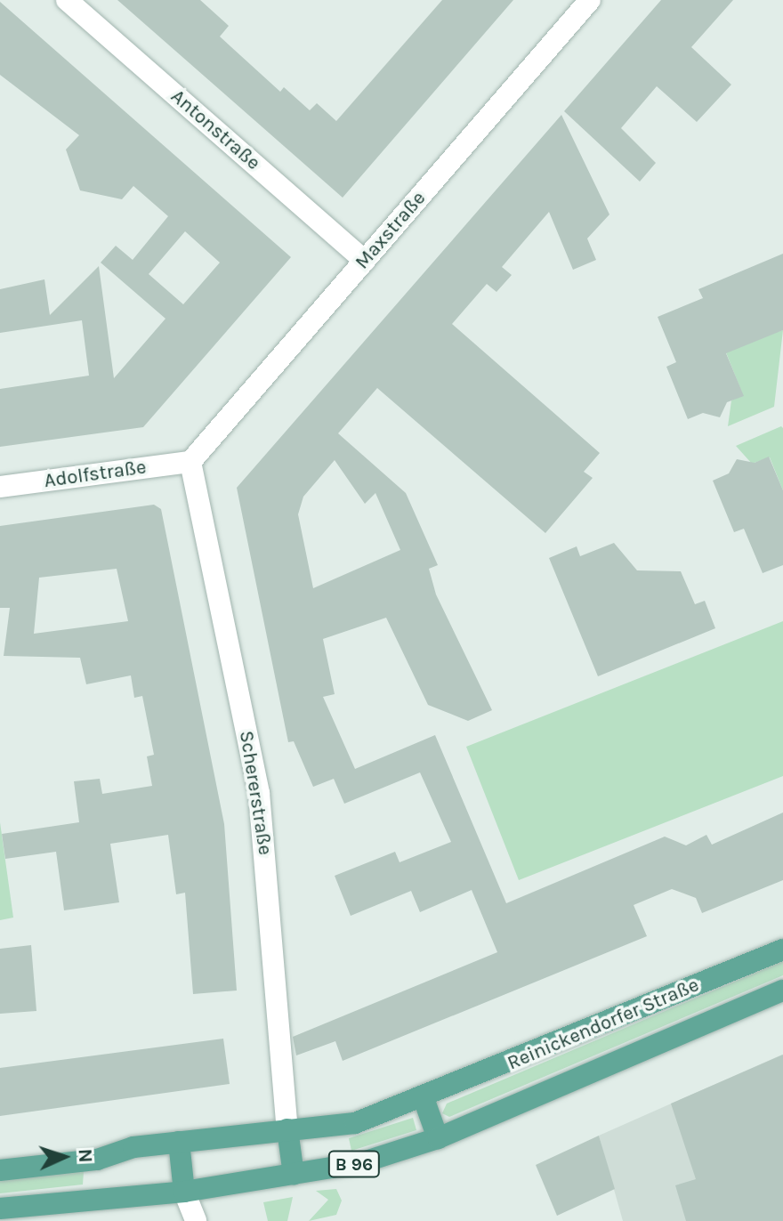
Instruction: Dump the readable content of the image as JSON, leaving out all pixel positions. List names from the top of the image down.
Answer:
{
  "streets": {
    "main road": ["Reinickendorfer Straße", "B 96"],
    "street": [
      "Antonstraße",
      "Maxstraße",
      "Adolfstraße",
      "Schererstraße"
    ]
  },
  "crossings": [
    ["Antonstraße", "Maxstraße"],
    ["Maxstraße", "Adolfstraße"],
    ["Maxstraße", "Schererstraße"],
    ["Adolfstraße", "Schererstraße"],
    ["Schererstraße", "Reinickendorfer Straße"]
  ],
  "north": "right"
}
